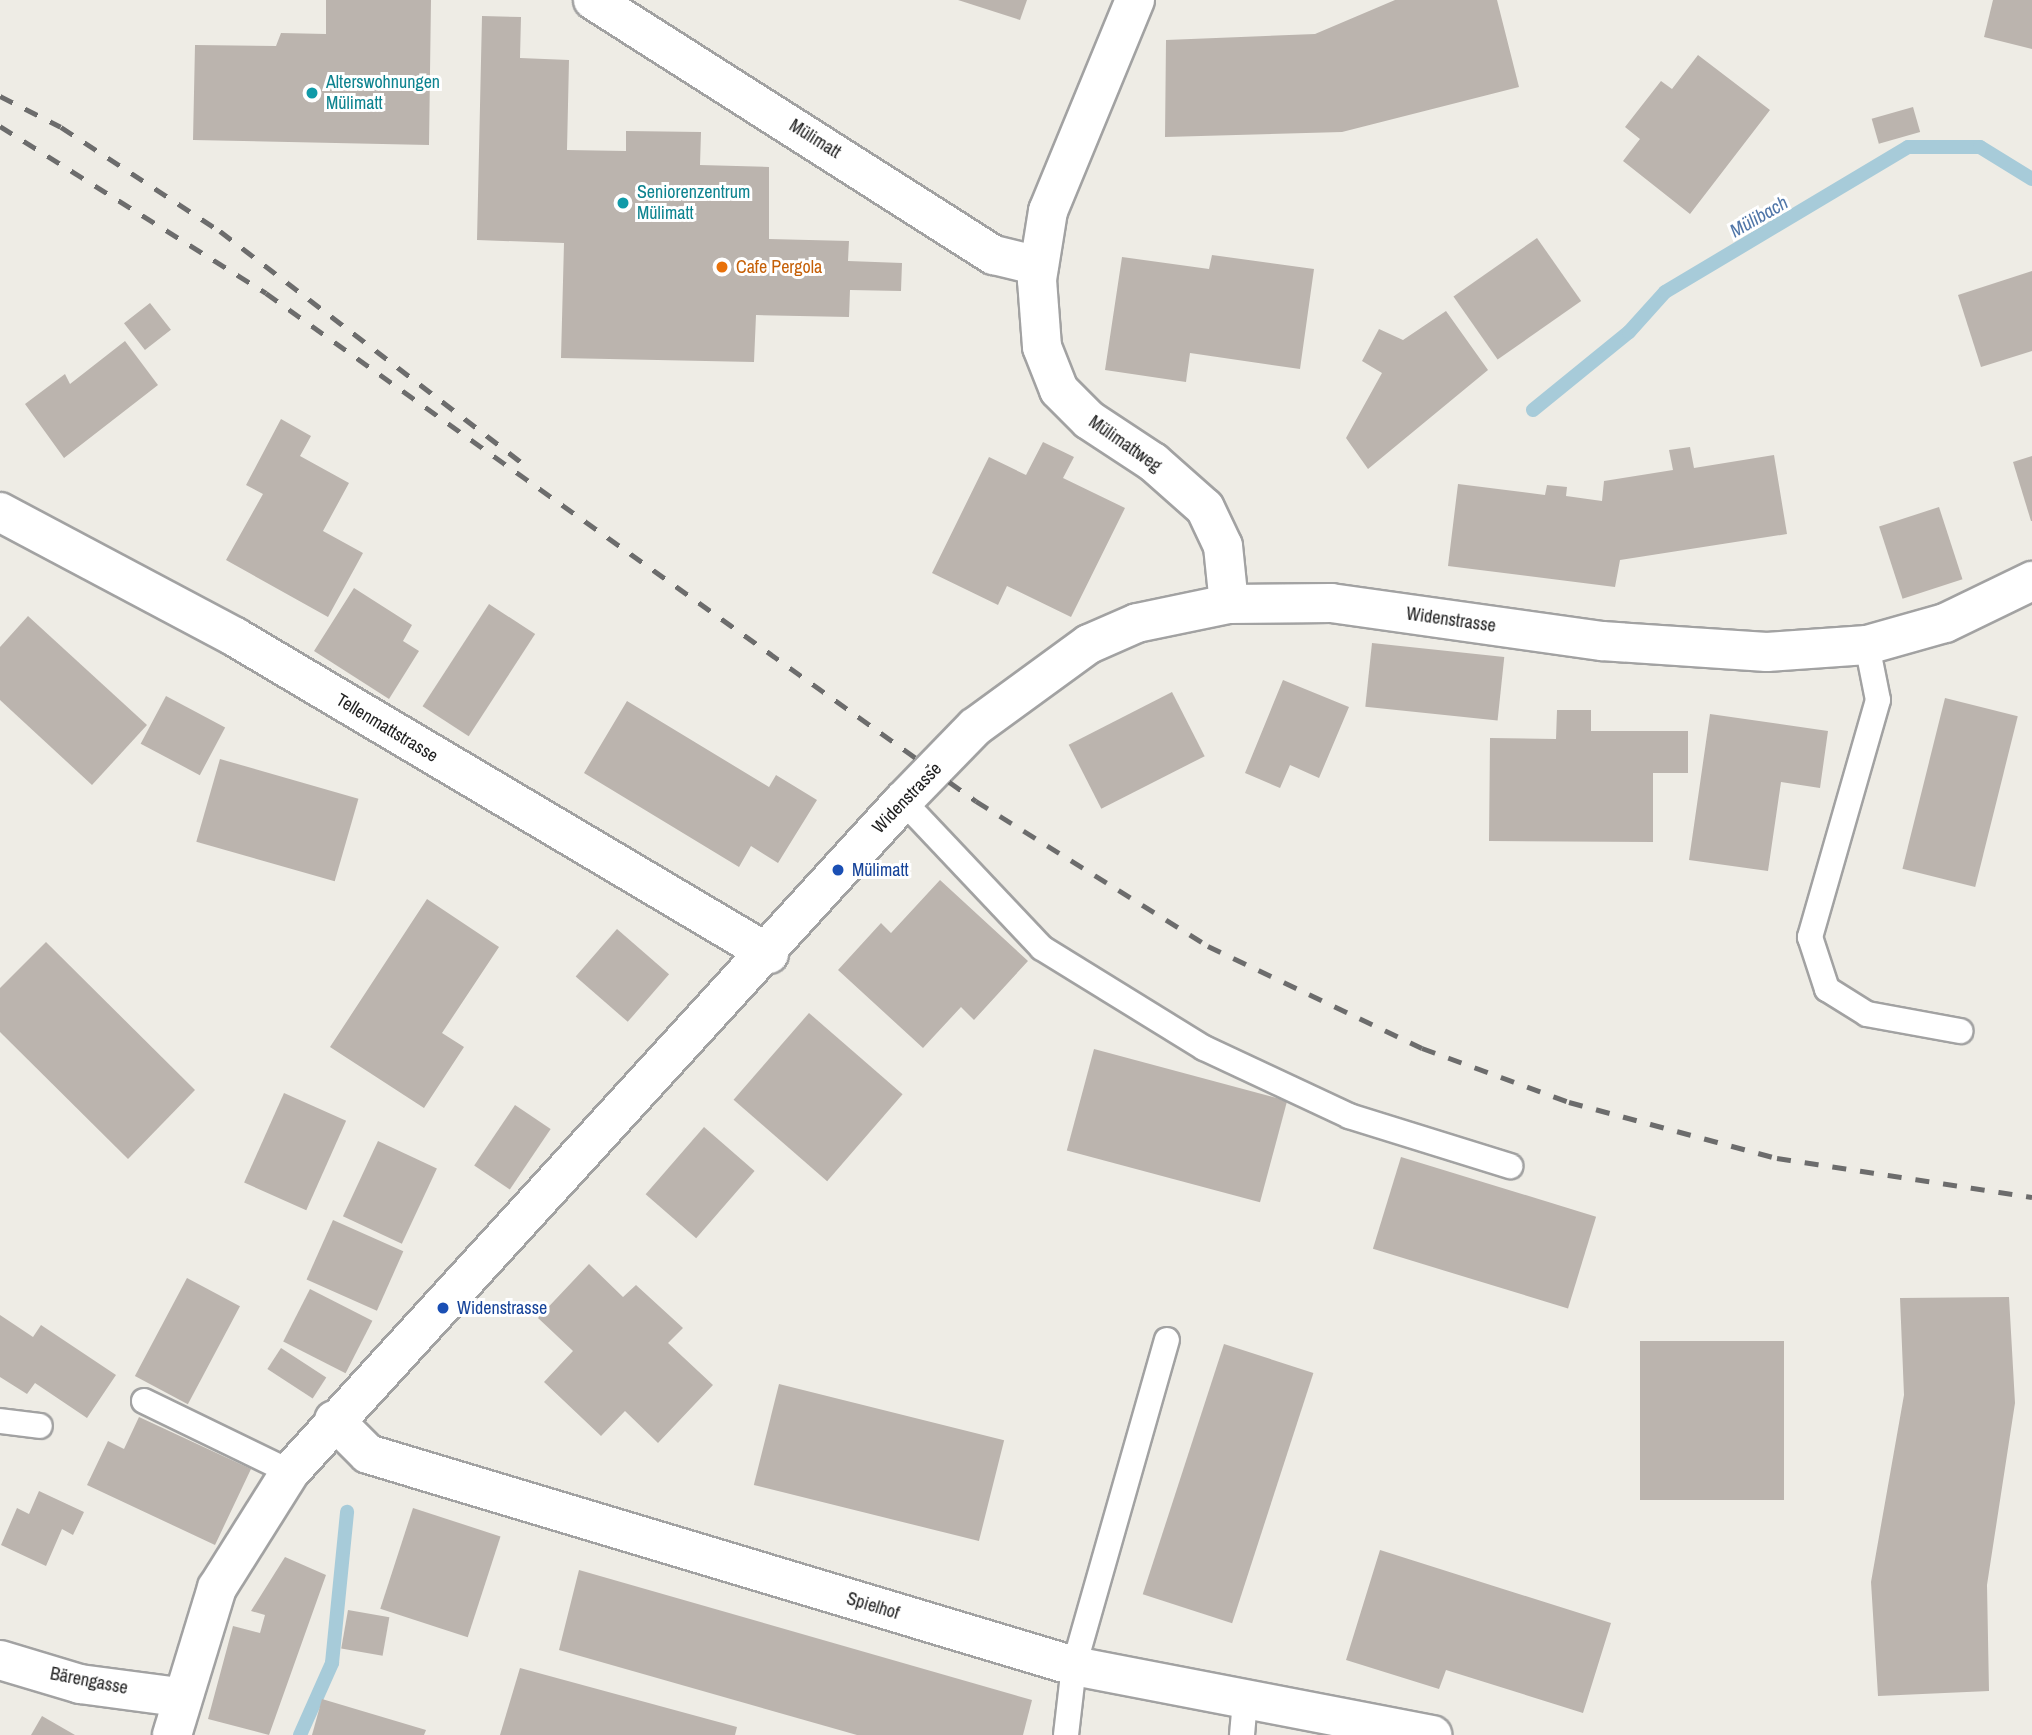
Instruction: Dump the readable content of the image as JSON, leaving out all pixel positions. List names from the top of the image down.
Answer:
{
  "streets": {
    "street": [
      "Mülimatt",
      "Mülimattweg",
      "Widenstrasse",
      "Tellenmattstrasse",
      "Spielhof",
      "Bärengasse"
    ]
  },
  "crossings": [
    ["Mülimatt", "Mülimattweg"],
    ["Mülimattweg", "Widenstrasse"],
    ["Widenstrasse", "Tellenmattstrasse"],
    ["Widenstrasse", "Spielhof"],
    ["Widenstrasse", "Bärengasse"]
  ],
  "water": ["Mülibach"],
  "places": [
    "Alterswohnungen Mülimatt",
    "Seniorenzentrum Mülimatt",
    "Cafe Pergola",
    "Mülimatt",
    "Widenstrasse"
  ]
}
